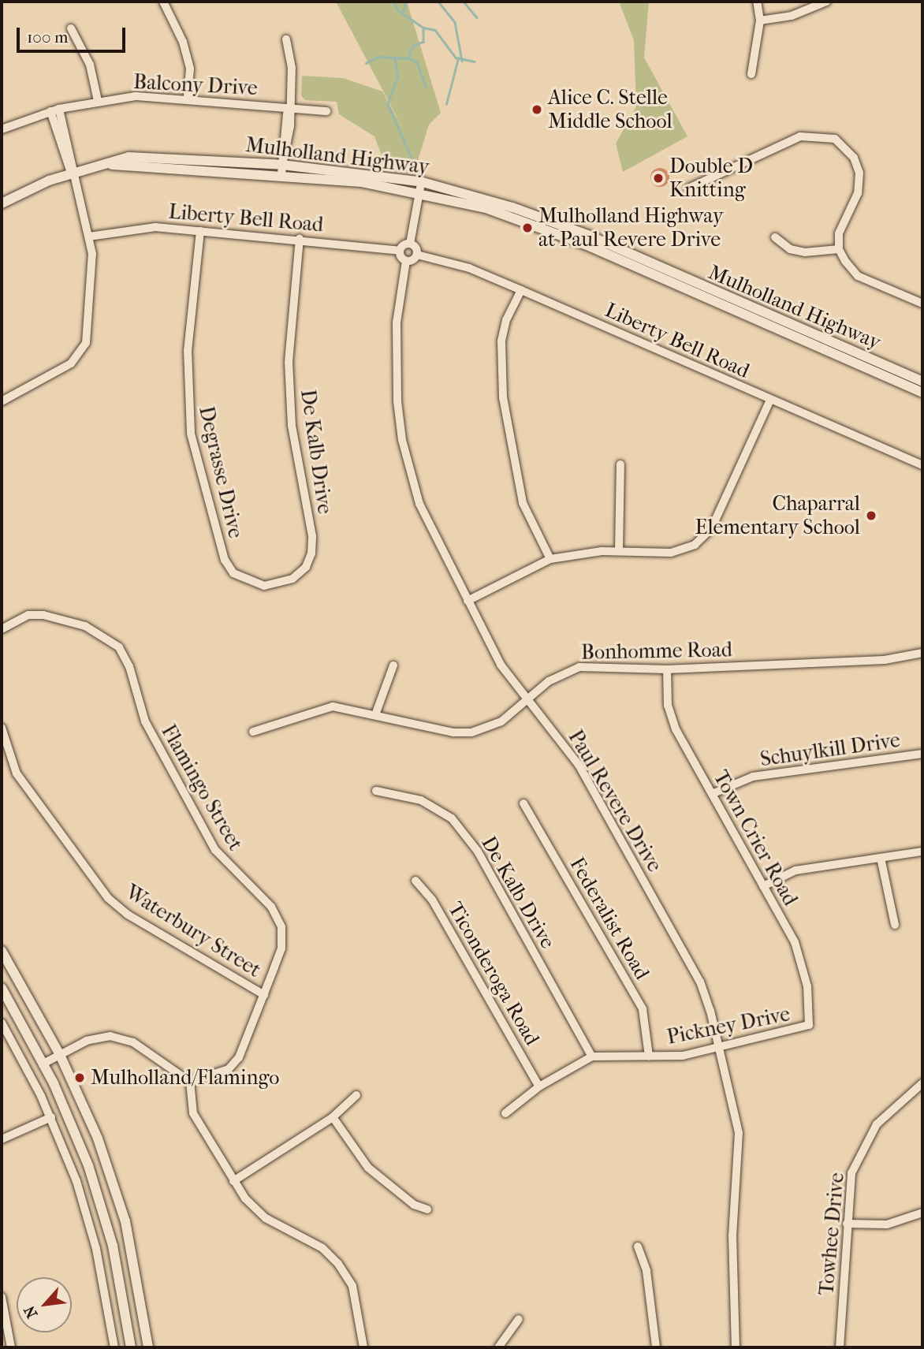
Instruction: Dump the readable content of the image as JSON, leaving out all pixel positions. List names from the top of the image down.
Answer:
{
  "streets": {
    "main road": ["Mulholland Highway"],
    "street": [
      "Balcony Drive",
      "Liberty Bell Road",
      "De Kalb Drive",
      "Degrasse Drive",
      "Bonhomme Road",
      "Schuylkill Drive",
      "Flamingo Street",
      "Paul Revere Drive",
      "Town Crier Road",
      "Federalist Road",
      "Waterbury Street",
      "Ticonderoga Road",
      "Pickney Drive",
      "Towhee Drive"
    ]
  },
  "crossings": [
    ["Liberty Bell Road", "De Kalb Drive"],
    ["Liberty Bell Road", "Degrasse Drive"],
    ["De Kalb Drive", "Degrasse Drive"],
    ["De Kalb Drive", "Pickney Drive"],
    ["Bonhomme Road", "Paul Revere Drive"],
    ["Bonhomme Road", "Town Crier Road"],
    ["Schuylkill Drive", "Town Crier Road"],
    ["Flamingo Street", "Waterbury Street"],
    ["Paul Revere Drive", "Pickney Drive"],
    ["Town Crier Road", "Pickney Drive"],
    ["Federalist Road", "Pickney Drive"],
    ["Ticonderoga Road", "Pickney Drive"]
  ],
  "places": [
    "Alice C. Stelle Middle School",
    "Double D Knitting",
    "Mulholland Highway at Paul Revere Drive",
    "Chaparral Elementary School",
    "Mulholland/Flamingo"
  ],
  "scale_bar": "100 m",
  "north": "bottom left"
}
